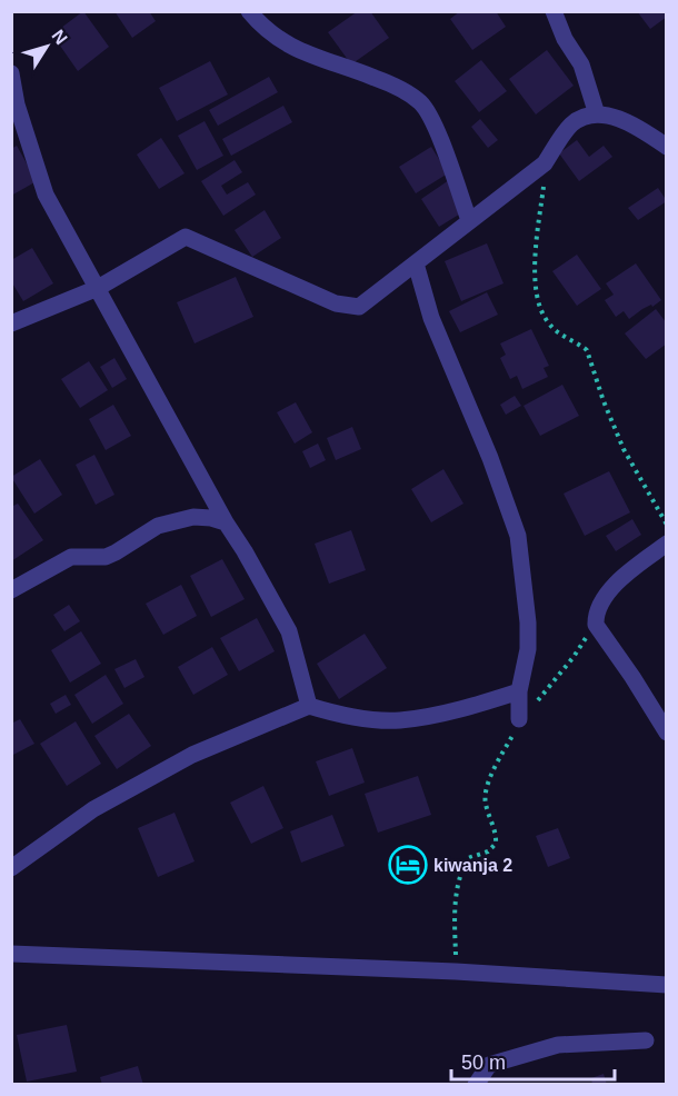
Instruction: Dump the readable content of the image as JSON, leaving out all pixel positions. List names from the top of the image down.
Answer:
{
  "places": {
    "hotel": ["kiwanja 2"]
  },
  "scale_bar": "50 m",
  "north": "top right"
}
